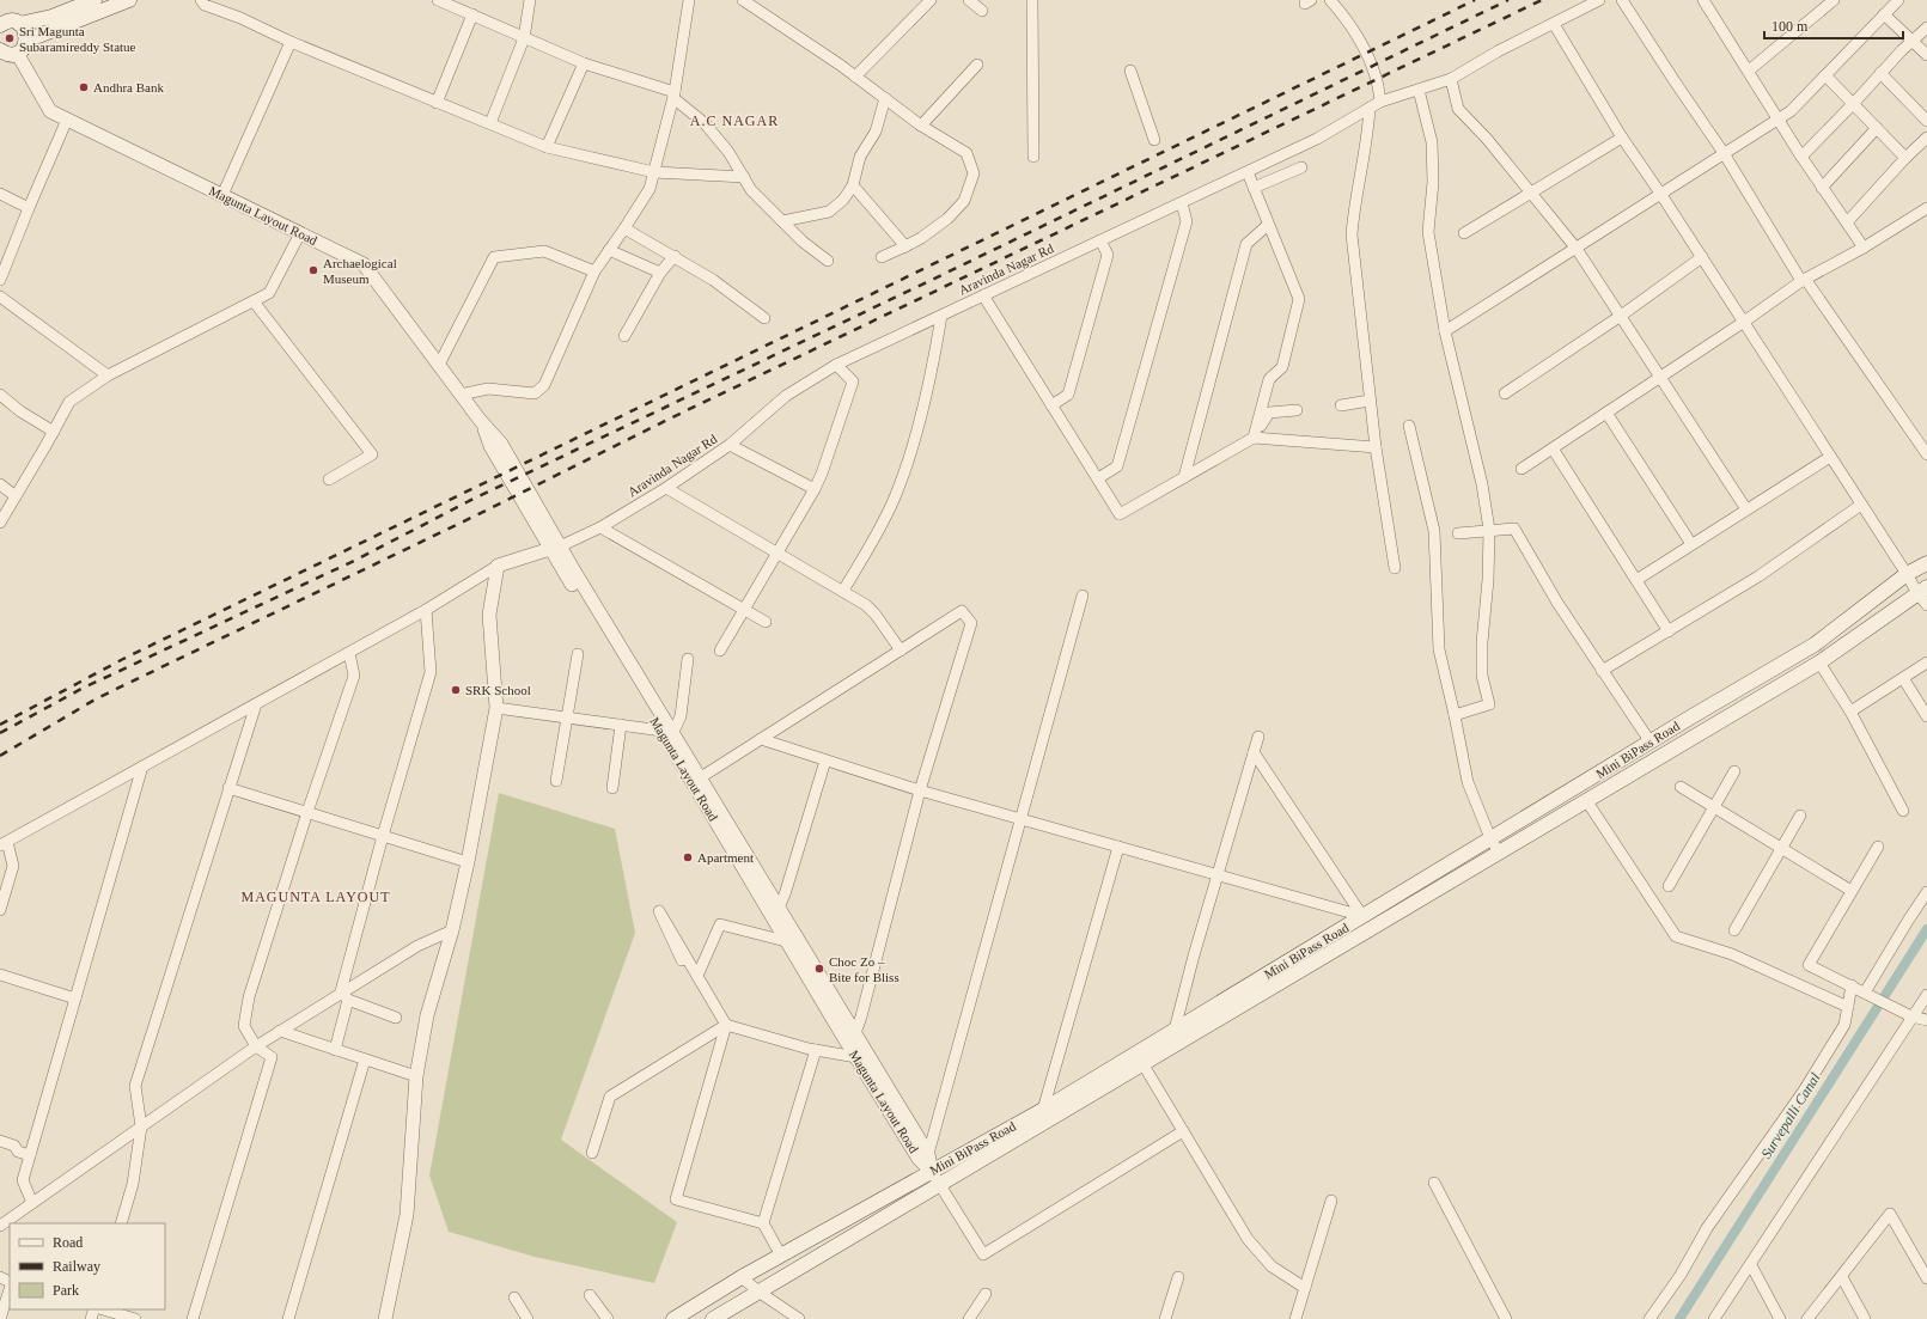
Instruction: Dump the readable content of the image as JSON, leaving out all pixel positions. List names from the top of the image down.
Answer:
{
  "streets": {
    "main road": ["Mini BiPass Road"],
    "street": ["Magunta Layout Road", "Aravinda Nagar Rd"]
  },
  "crossings": [
    ["Magunta Layout Road", "Aravinda Nagar Rd"],
    ["Magunta Layout Road", "Mini BiPass Road"]
  ],
  "districts": ["A.C NAGAR", "MAGUNTA LAYOUT"],
  "water": ["Survepalli Canal"],
  "places": [
    "Sri Magunta Subaramireddy Statue",
    "Andhra Bank",
    "Archaelogical Museum",
    "SRK School",
    "Apartment",
    "Choc Zo – Bite for Bliss"
  ],
  "legend": ["Road", "Railway", "Park"],
  "scale_bar": "100 m"
}
